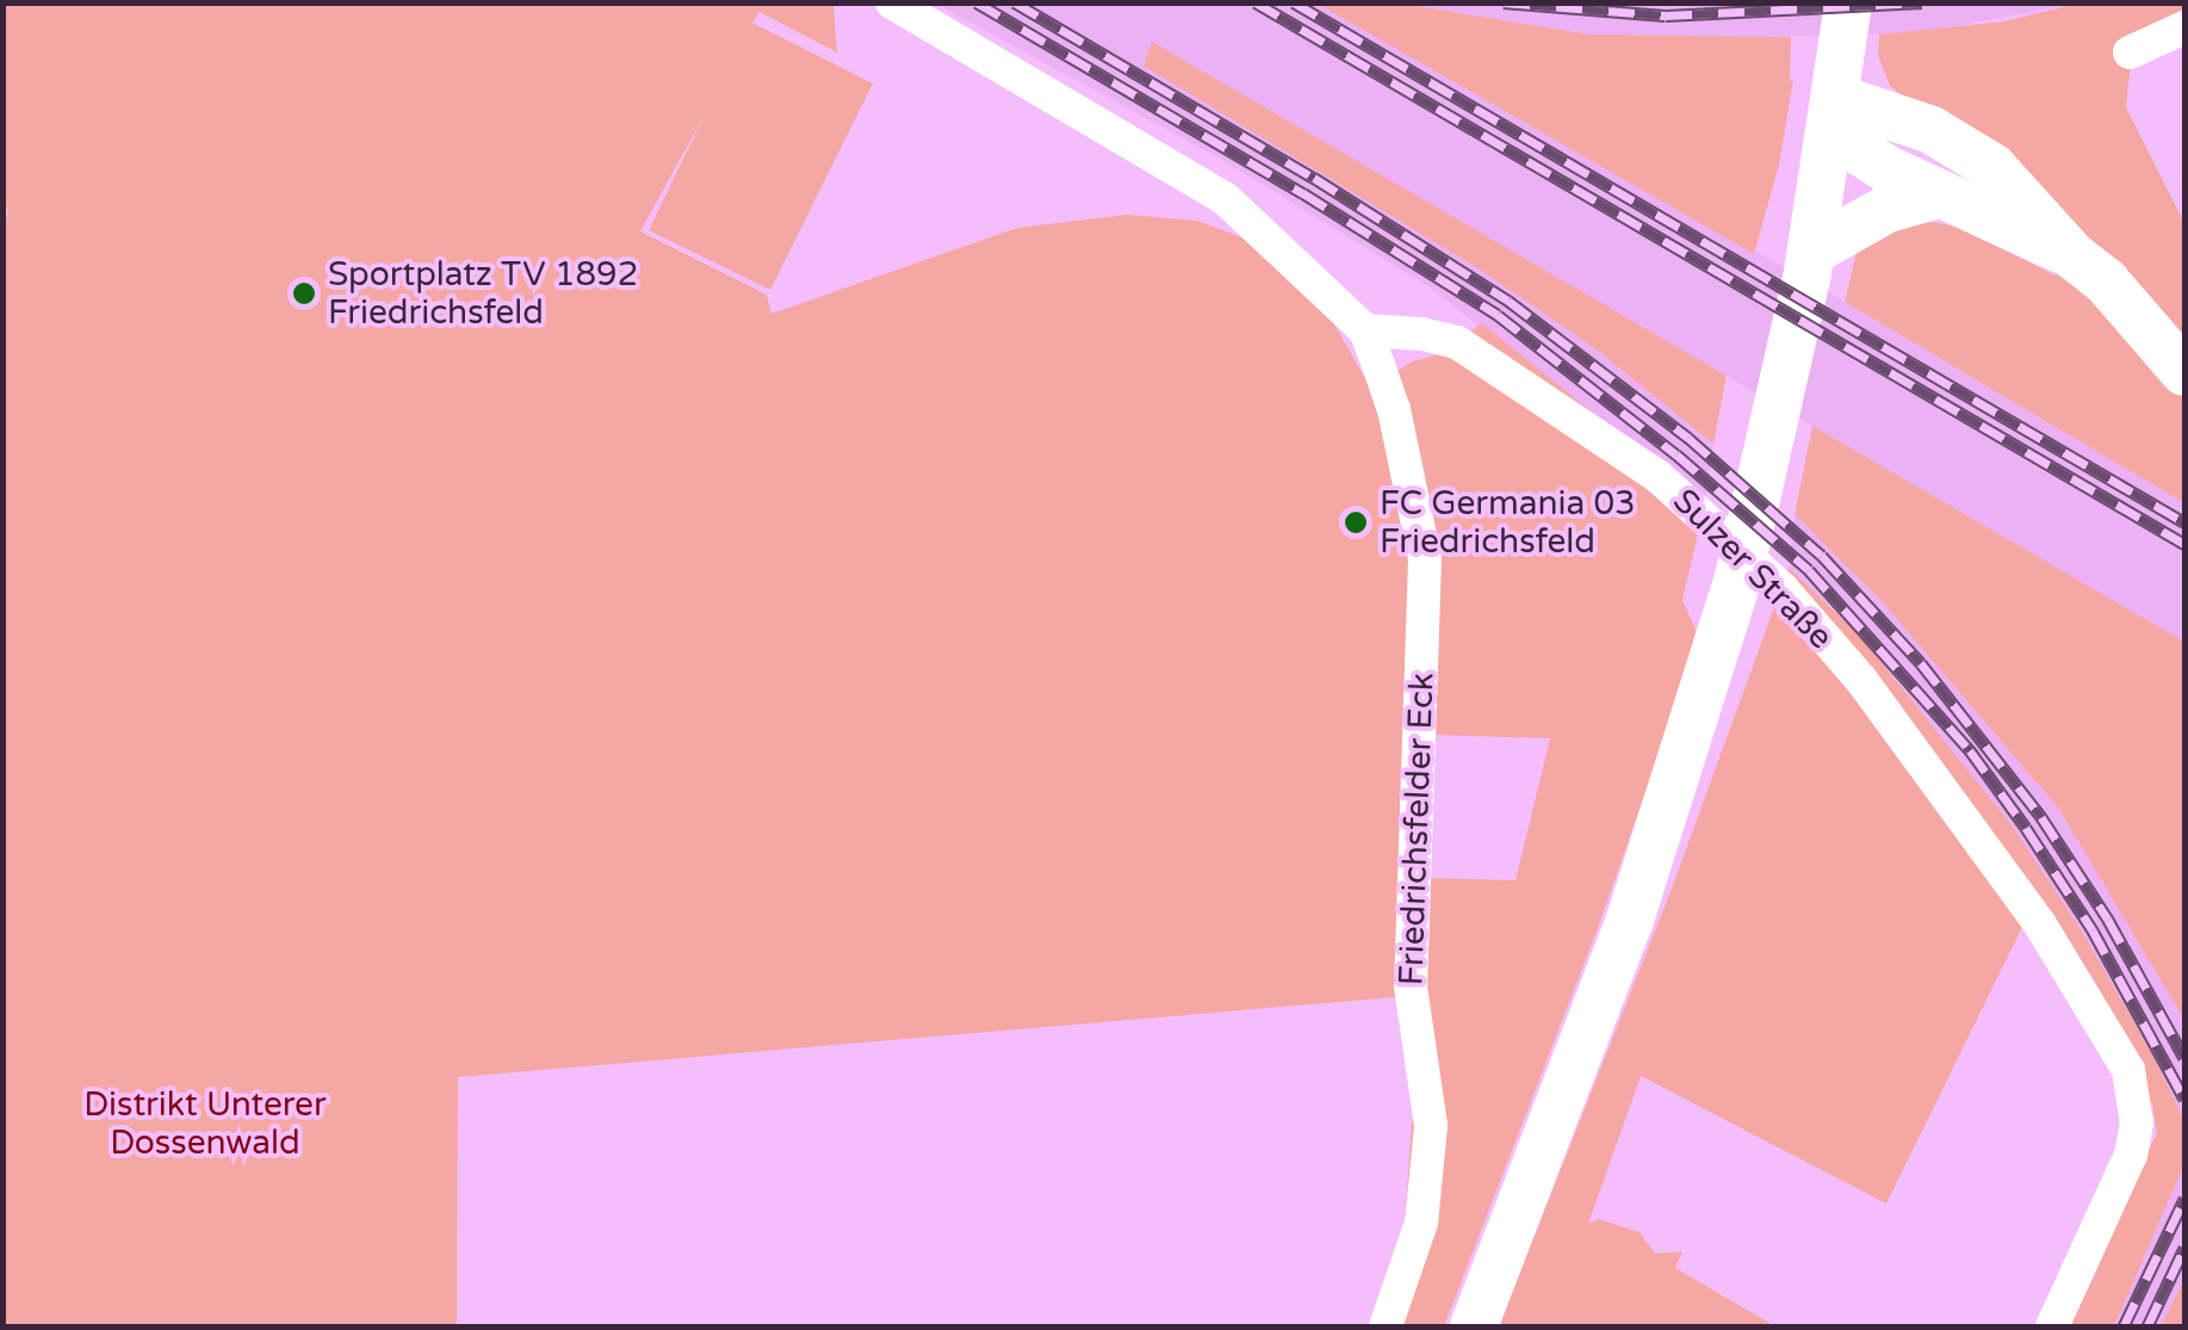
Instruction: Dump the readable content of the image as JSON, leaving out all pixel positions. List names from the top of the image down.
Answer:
{
  "streets": {
    "street": ["Sulzer Straße", "Friedrichsfelder Eck"]
  },
  "crossings": [
    ["Sulzer Straße", "Friedrichsfelder Eck"]
  ],
  "parks": ["Distrikt Unterer Dossenwald"],
  "places": ["Sportplatz TV 1892 Friedrichsfeld", "FC Germania 03 Friedrichsfeld"]
}
